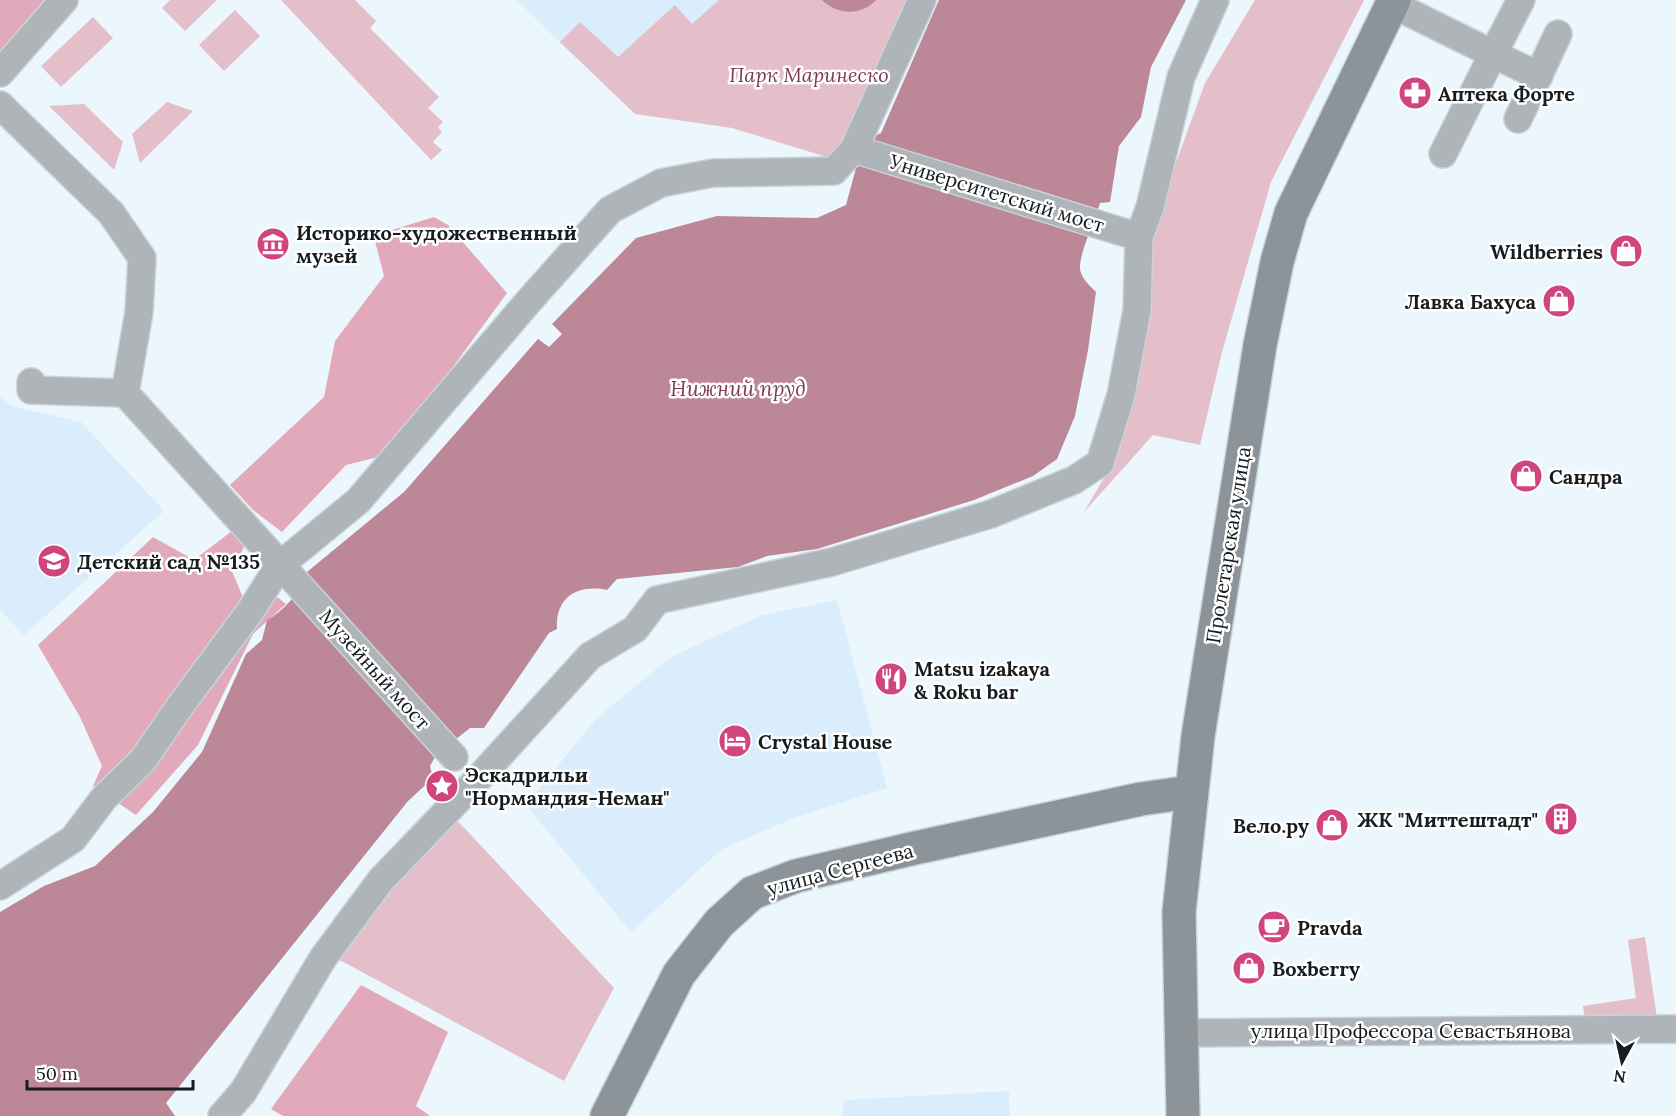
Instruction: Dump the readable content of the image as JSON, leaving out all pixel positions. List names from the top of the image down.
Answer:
{
  "streets": {
    "main road": ["Пролетарская улица", "улица Сергеева"],
    "street": ["Университетский мост", "Музейный мост", "улица Профессора Севастьянова"]
  },
  "crossings": [
    ["Пролетарская улица", "улица Сергеева"],
    ["Пролетарская улица", "улица Профессора Севастьянова"]
  ],
  "water": ["Нижний пруд"],
  "parks": ["Парк Маринеско"],
  "places": {
    "pharmacy": ["Аптека Форте"],
    "museum": ["Историко-художественный музей"],
    "shop": [
      "Wildberries",
      "Лавка Бахуса",
      "Сандра",
      "Вело.ру",
      "Boxberry"
    ],
    "school or university": ["Детский сад №135"],
    "restaurant": ["Matsu izakaya & Roku bar"],
    "hotel": ["Crystal House"],
    "place": ["Эскадрильи \"Нормандия-Неман\""],
    "building": ["ЖК \"Миттештадт\""],
    "cafe": ["Pravda"]
  },
  "scale_bar": "50 m",
  "north": "bottom"
}
